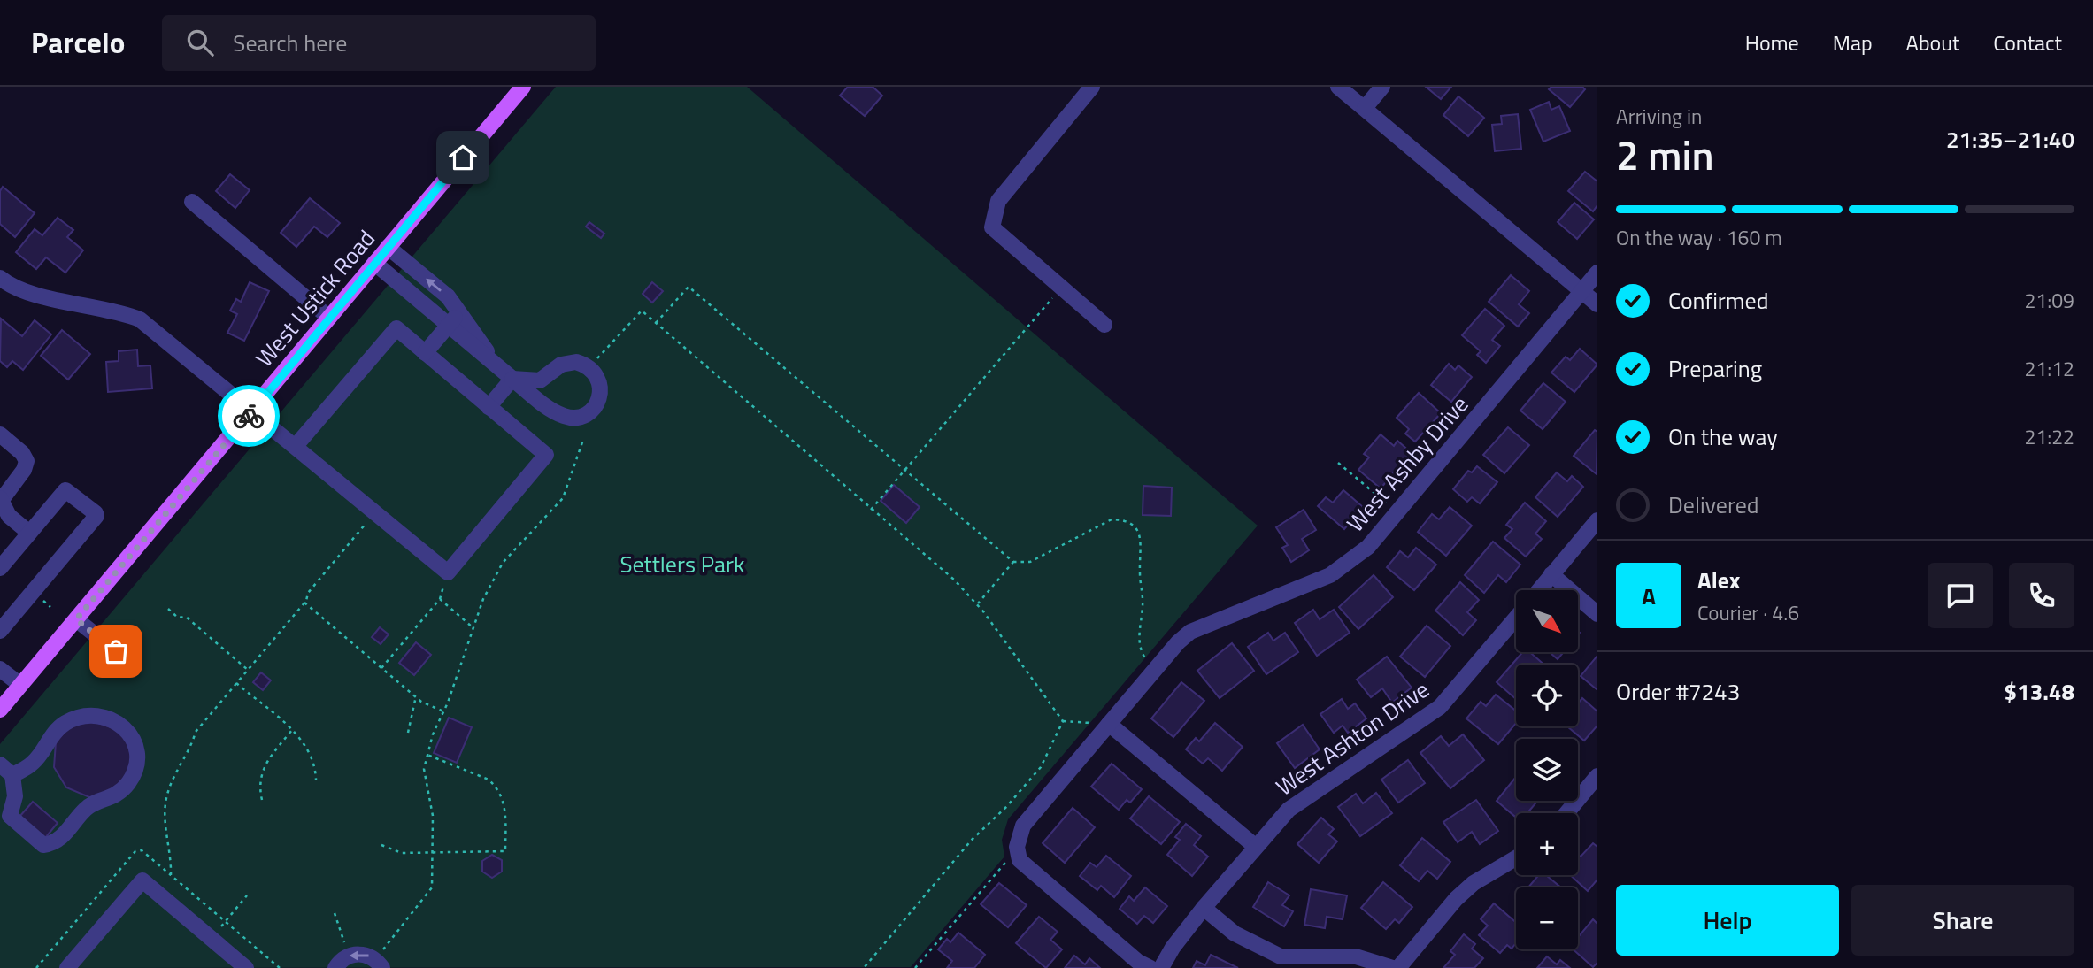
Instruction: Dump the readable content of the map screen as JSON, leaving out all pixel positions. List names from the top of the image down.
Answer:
{
  "streets": {
    "main road": ["West Ustick Road"],
    "street": ["West Ashby Drive", "West Ashton Drive"]
  },
  "parks": ["Settlers Park"],
  "north": "bottom right",
  "page": {
    "header": "Parcelo",
    "search": "Search here",
    "nav": [
      "Home",
      "Map",
      "About",
      "Contact"
    ],
    "heading": ["2 min", "Arriving in", "21:35–21:40"],
    "panel": [
      "Alex",
      "Courier · 4.6",
      "Order #7243",
      "$13.48"
    ],
    "bar": "On the way · 160 m",
    "list": [
      ["Confirmed", "21:09"],
      ["Preparing", "21:12"],
      ["On the way", "21:22"],
      "Delivered"
    ],
    "round": "A",
    "map_buttons": ["+", "−"],
    "buttons": ["Help", "Share"]
  }
}
